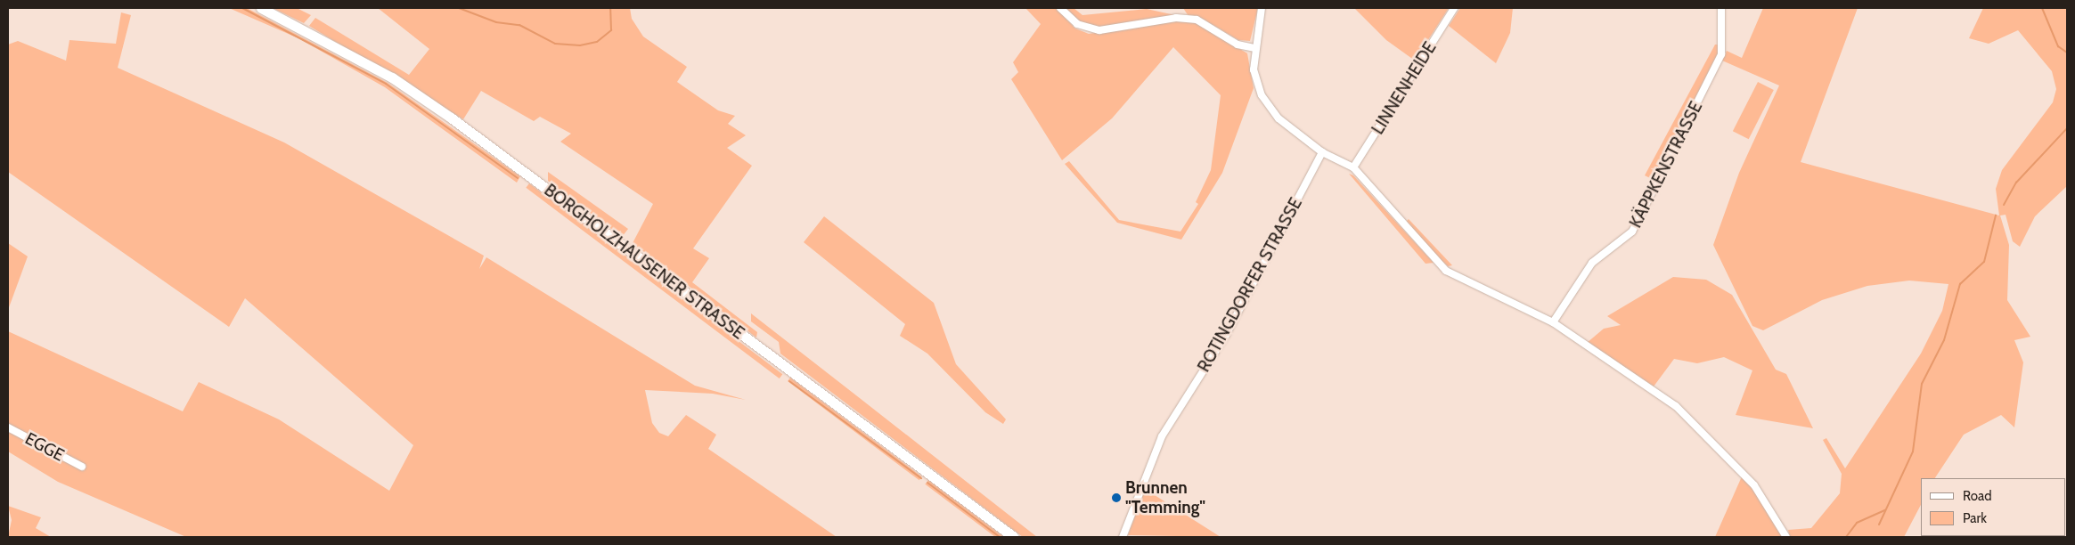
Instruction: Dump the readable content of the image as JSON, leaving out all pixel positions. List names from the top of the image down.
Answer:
{
  "streets": {
    "main road": ["BORGHOLZHAUSENER STRASSE"],
    "street": [
      "LINNENHEIDE",
      "KÄPPKENSTRASSE",
      "ROTINGDORFER STRASSE",
      "EGGE"
    ]
  },
  "places": ["Brunnen \"Temming\""],
  "legend": ["Road", "Park"]
}
